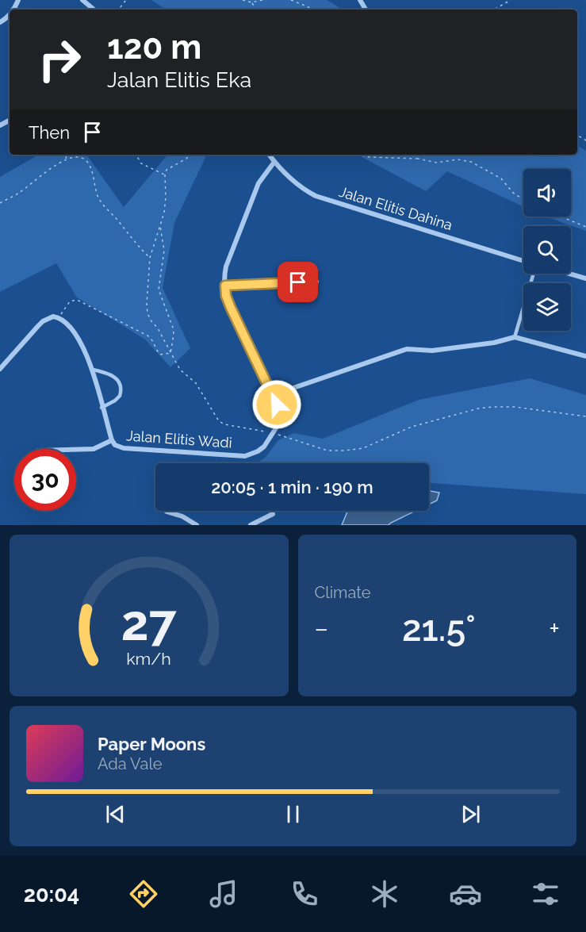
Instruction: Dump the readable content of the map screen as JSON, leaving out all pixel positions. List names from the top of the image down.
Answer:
{
  "streets": {
    "street": ["Jalan Elitis Dahina", "Jalan Elitis Wadi"]
  },
  "page": {
    "turn": ["120 m", "Jalan Elitis Eka"],
    "then": "Then",
    "limit": "30",
    "trip": "20:05 · 1 min · 190 m",
    "tile": "Climate",
    "heat": ["−", "21.5°", "+"],
    "song": ["Paper Moons", "Ada Vale"],
    "tabs": "20:04",
    "gauge": ["27", "km/h"]
  }
}
